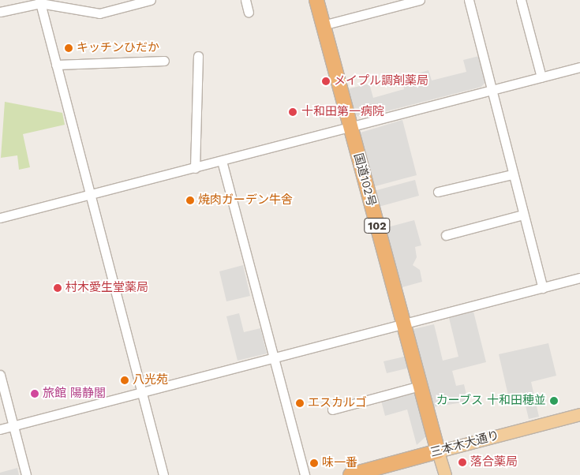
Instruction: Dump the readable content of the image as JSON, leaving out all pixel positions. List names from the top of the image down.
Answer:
{
  "streets": {
    "highway": ["国道102号", "102", "三本木大通り"]
  },
  "crossings": [
    ["国道102号", "三本木大通り"]
  ],
  "places": [
    "キッチンひだか",
    "メイプル調剤薬局",
    "十和田第一病院",
    "焼肉ガーデン牛舎",
    "村木愛生堂薬局",
    "八光苑",
    "旅館 陽静閣",
    "カーブス 十和田穂並",
    "エスカルゴ",
    "落合薬局",
    "味一番"
  ]
}
